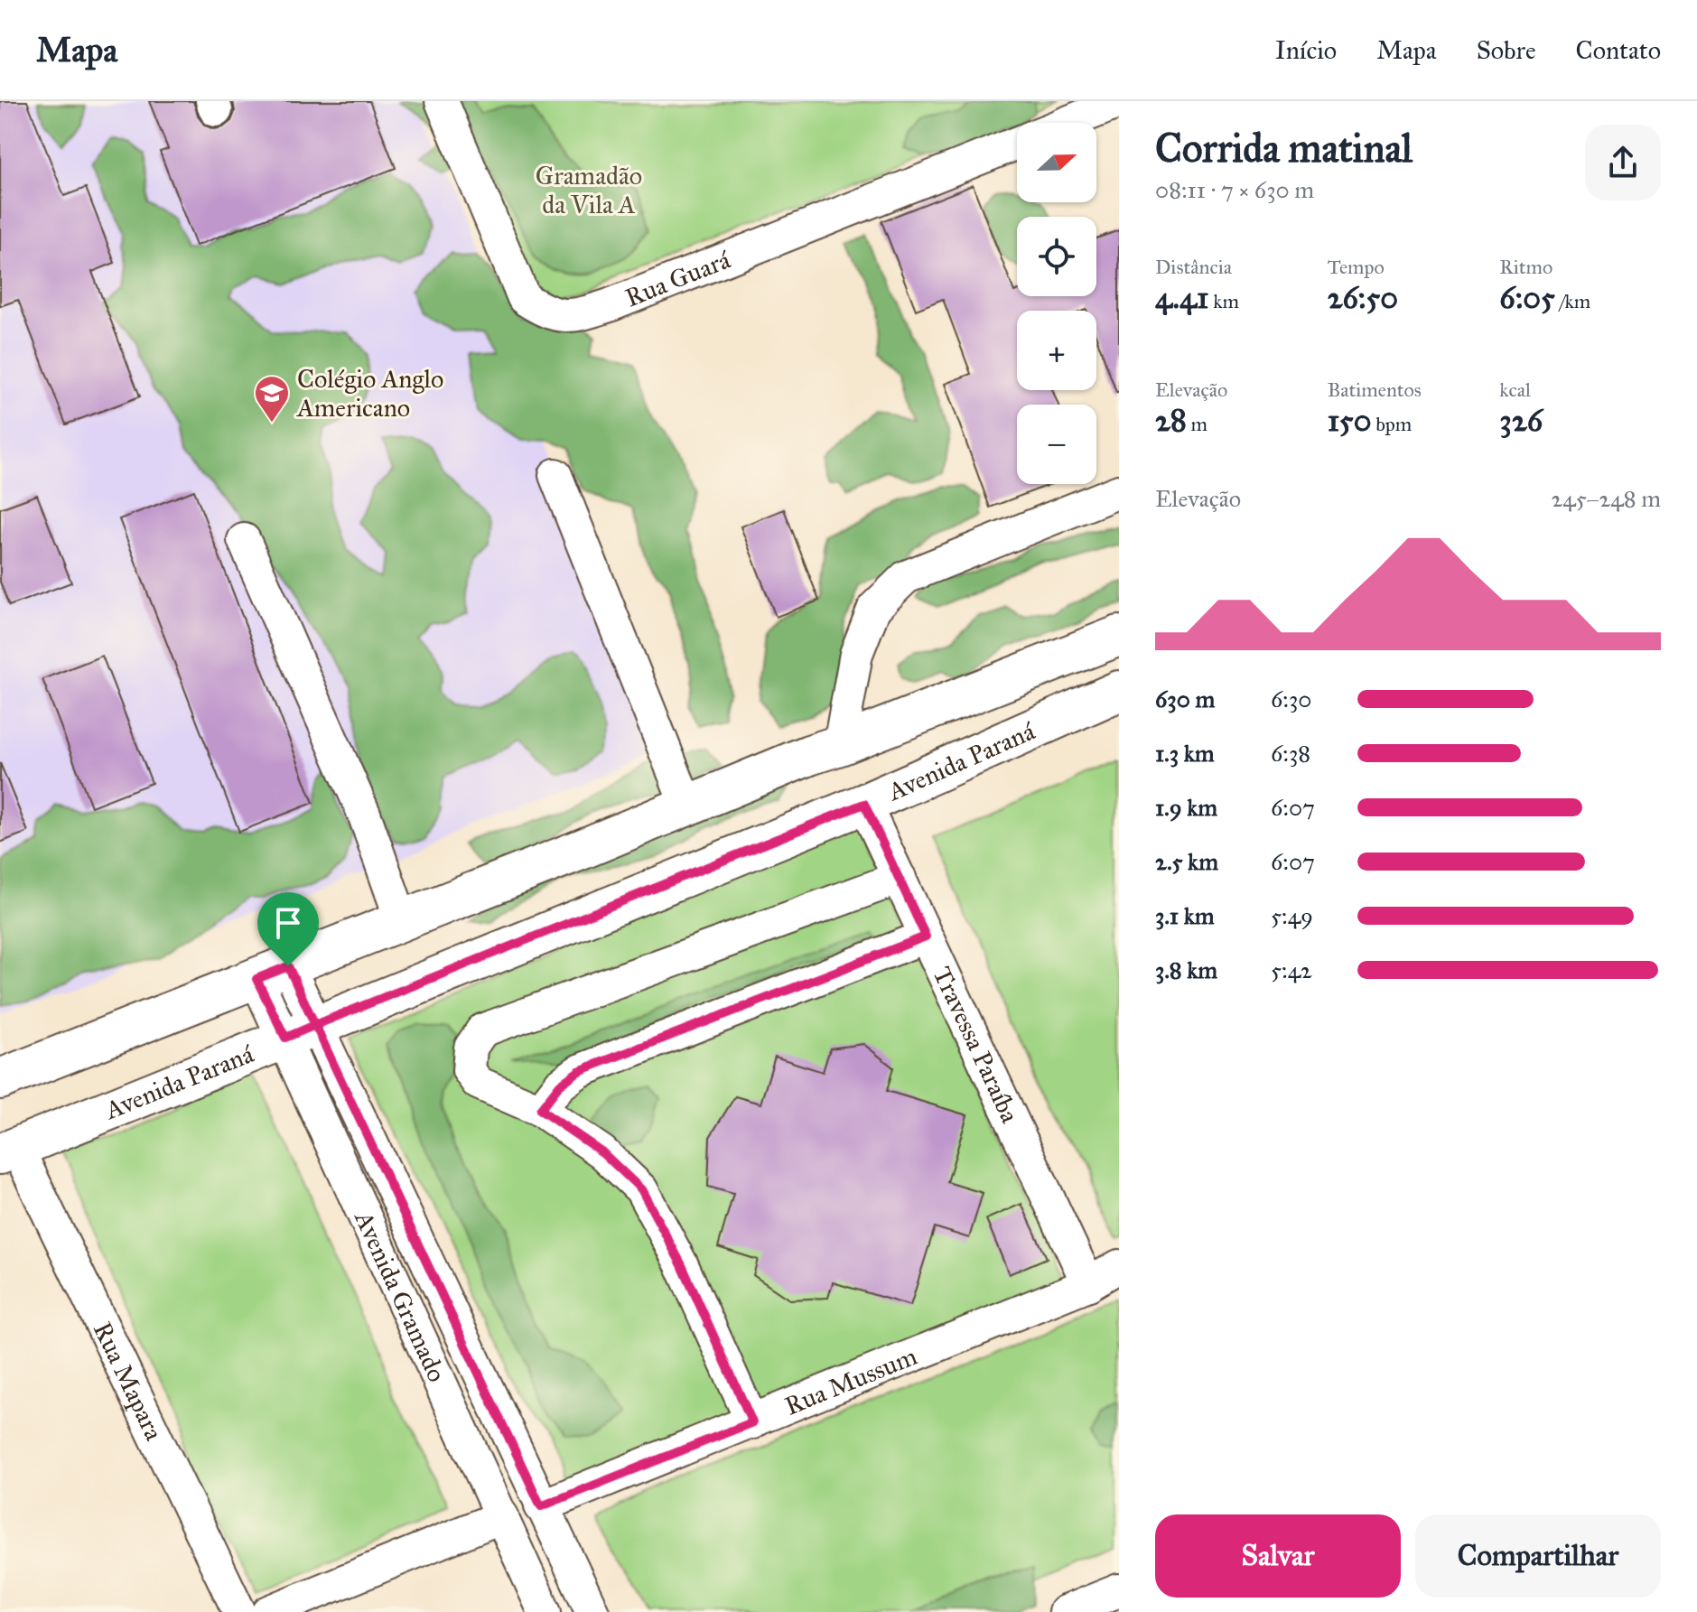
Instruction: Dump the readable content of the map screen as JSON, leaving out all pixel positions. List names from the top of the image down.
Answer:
{
  "streets": {
    "main road": ["Avenida Paraná"],
    "street": [
      "Rua Guará",
      "Travessa Paraíba",
      "Avenida Gramado",
      "Rua Mapara",
      "Rua Mussum"
    ]
  },
  "crossings": [
    ["Avenida Paraná", "Travessa Paraíba"],
    ["Avenida Paraná", "Avenida Gramado"],
    ["Avenida Paraná", "Rua Mapara"],
    ["Travessa Paraíba", "Rua Mussum"],
    ["Avenida Gramado", "Rua Mussum"]
  ],
  "parks": ["Gramadão da Vila A"],
  "places": {
    "school or university": ["Colégio Anglo Americano"]
  },
  "north": "right",
  "page": {
    "header": "Mapa",
    "nav": [
      "Início",
      "Mapa",
      "Sobre",
      "Contato"
    ],
    "heading": ["Corrida matinal", "08:11 · 7 × 630 m"],
    "map_buttons": ["+", "−"],
    "stats": [
      ["Distância", "4.41 km"],
      ["Tempo", "26:50"],
      ["Ritmo", "6:05 /km"],
      ["Elevação", "28 m"],
      ["Batimentos", "150 bpm"],
      ["kcal", "326"]
    ],
    "chart": ["Elevação", "245–248 m"],
    "list": [
      {
        "name": "630 m",
        "note": "6:30"
      },
      {
        "name": "1.3 km",
        "note": "6:38"
      },
      {
        "name": "1.9 km",
        "note": "6:07"
      },
      {
        "name": "2.5 km",
        "note": "6:07"
      },
      {
        "name": "3.1 km",
        "note": "5:49"
      },
      {
        "name": "3.8 km",
        "note": "5:42"
      }
    ],
    "buttons": ["Salvar", "Compartilhar"]
  }
}
